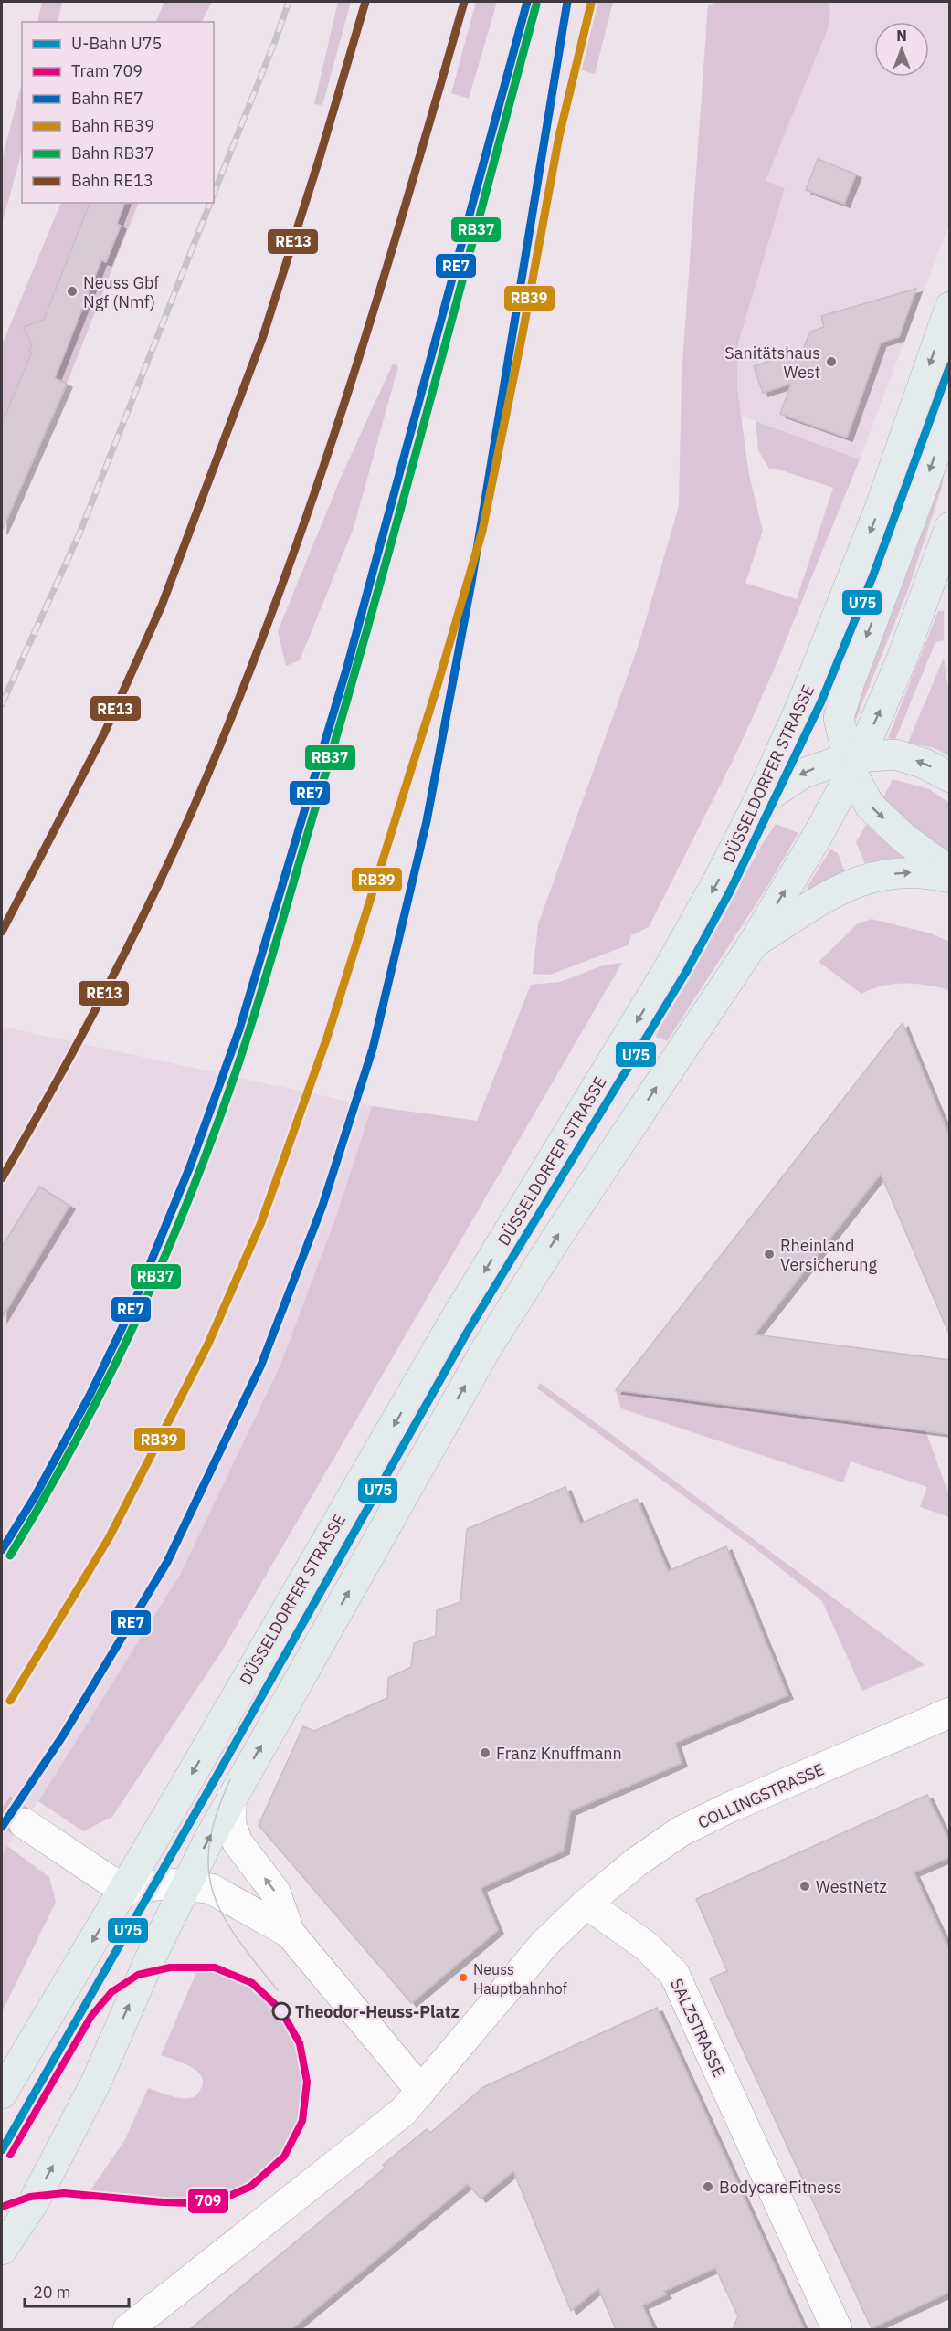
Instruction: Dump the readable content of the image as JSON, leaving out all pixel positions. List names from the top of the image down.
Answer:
{
  "streets": {
    "main road": ["DÜSSELDORFER STRASSE"],
    "street": ["COLLINGSTRASSE", "SALZSTRASSE"]
  },
  "crossings": [
    ["COLLINGSTRASSE", "SALZSTRASSE"]
  ],
  "places": [
    "Neuss Gbf Ngf (Nmf)",
    "Sanitätshaus West",
    "Rheinland Versicherung",
    "Franz Knuffmann",
    "WestNetz",
    "Neuss Hauptbahnhof",
    "Theodor-Heuss-Platz",
    "BodycareFitness"
  ],
  "lines": [
    "rail line RE7",
    "rail line RE13",
    "rail line RB39",
    "rail line RB37",
    "metro line U75",
    "tram line 709"
  ],
  "legend": [
    "U-Bahn U75",
    "Tram 709",
    "Bahn RE7",
    "Bahn RB39",
    "Bahn RB37",
    "Bahn RE13"
  ],
  "scale_bar": "20 m",
  "north": "top"
}
